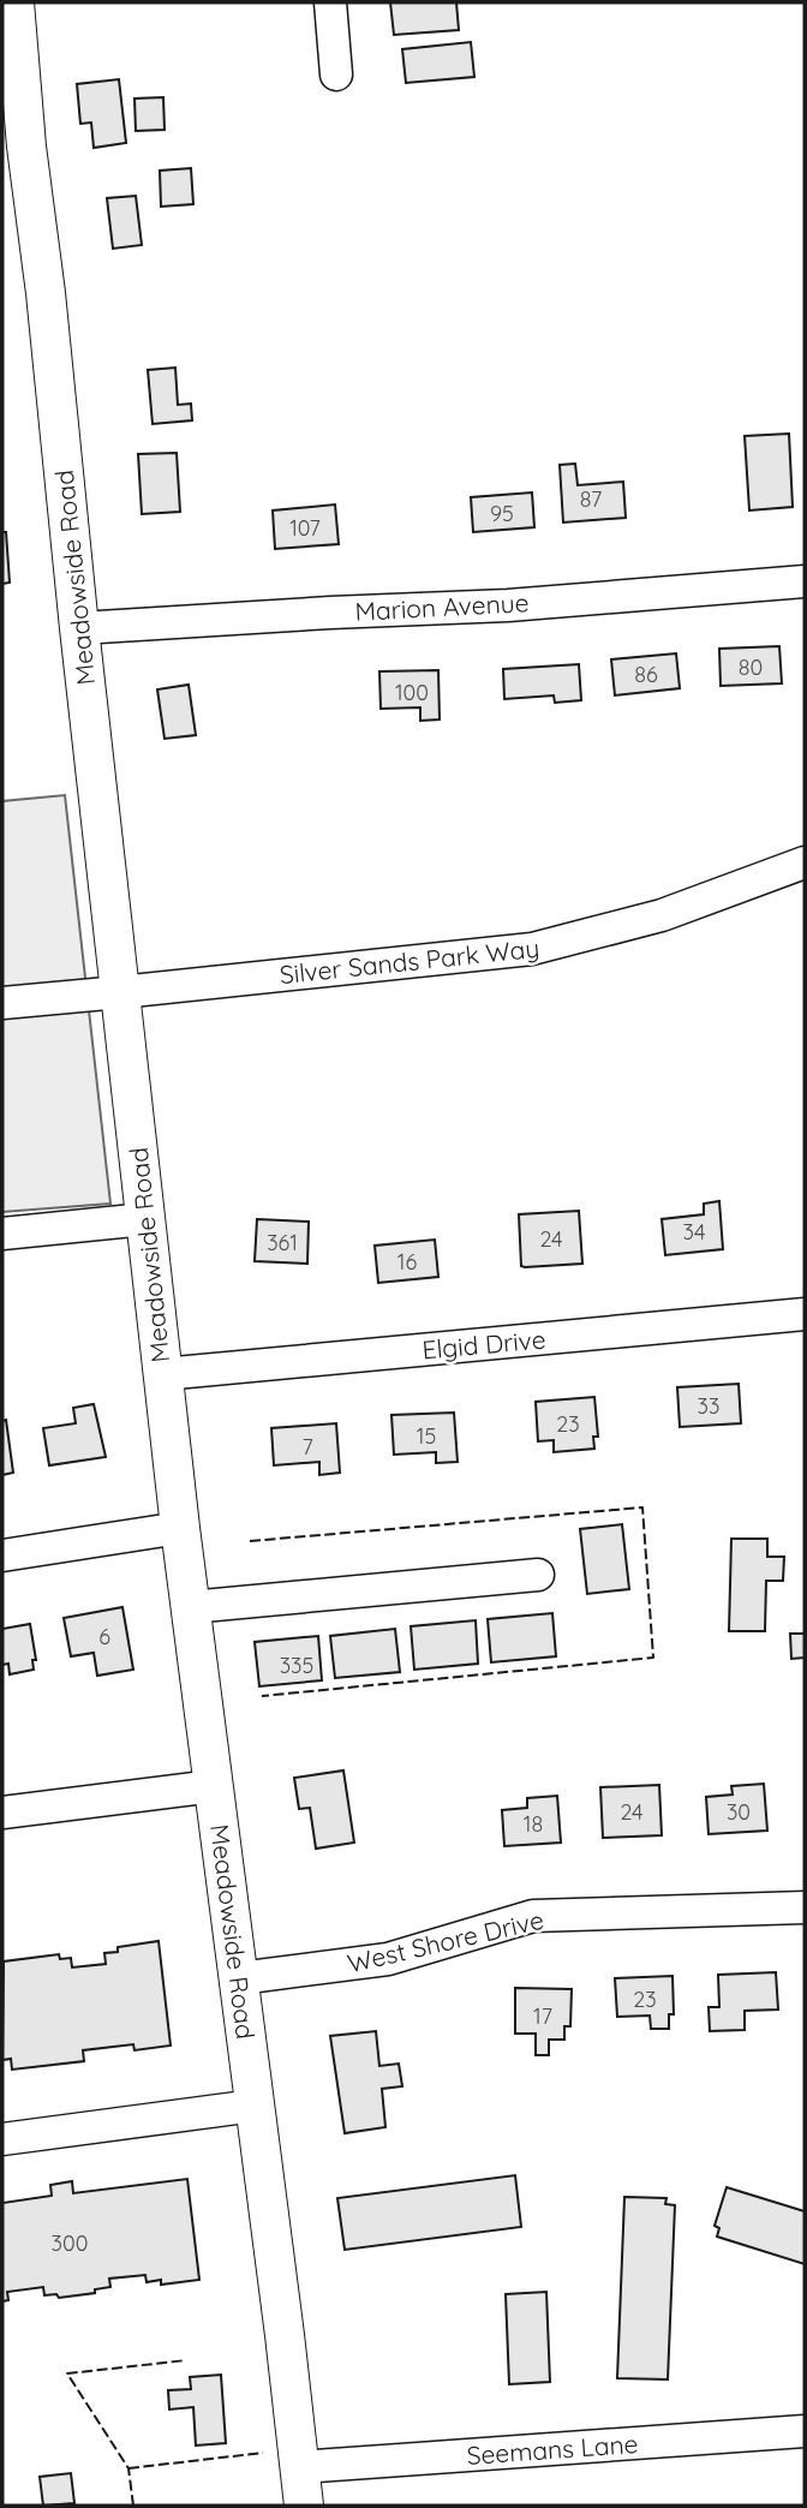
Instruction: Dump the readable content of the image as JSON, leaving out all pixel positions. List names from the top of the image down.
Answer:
{
  "streets": {
    "main road": ["Meadowside Road"],
    "street": [
      "Marion Avenue",
      "Silver Sands Park Way",
      "Elgid Drive",
      "West Shore Drive",
      "Seemans Lane"
    ]
  },
  "crossings": [
    ["Meadowside Road", "Marion Avenue"],
    ["Meadowside Road", "Silver Sands Park Way"],
    ["Meadowside Road", "Elgid Drive"],
    ["Meadowside Road", "West Shore Drive"],
    ["Meadowside Road", "Seemans Lane"]
  ],
  "house_numbers": [
    "87",
    "95",
    "107",
    "80",
    "86",
    "100",
    "34",
    "24",
    "361",
    "16",
    "33",
    "23",
    "15",
    "7",
    "6",
    "335",
    "24",
    "30",
    "18",
    "23",
    "17",
    "300"
  ]
}
